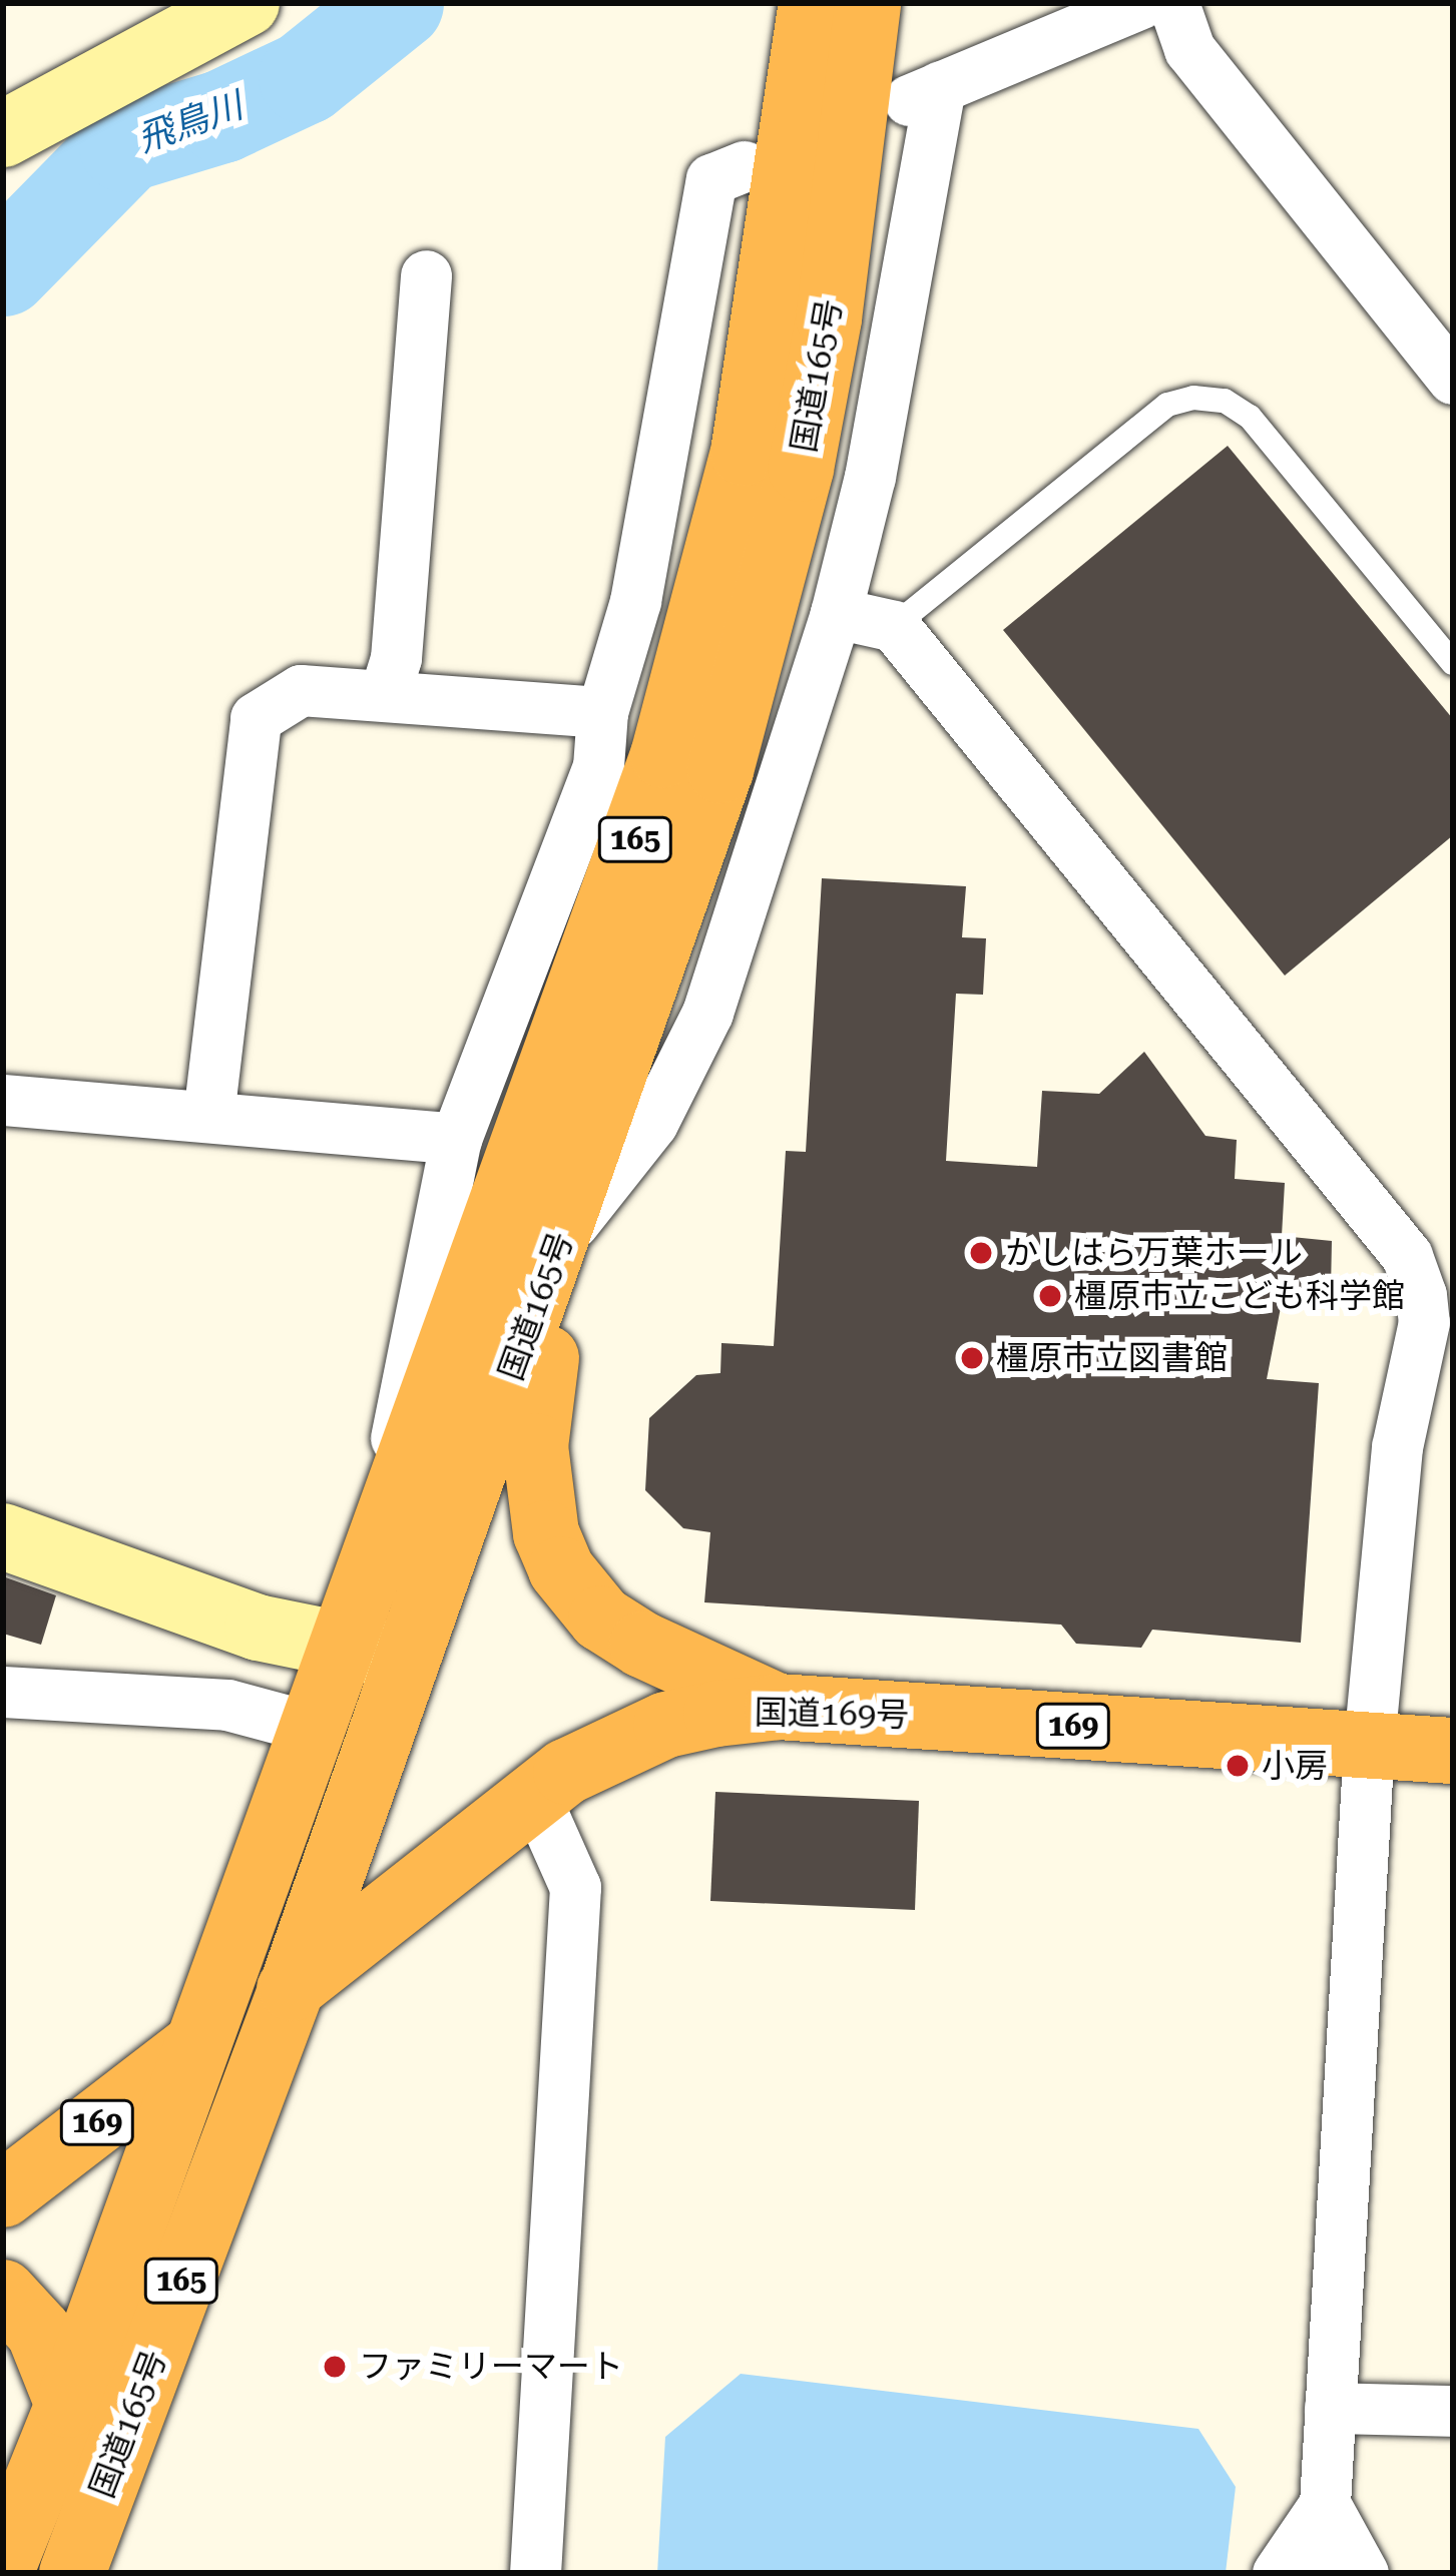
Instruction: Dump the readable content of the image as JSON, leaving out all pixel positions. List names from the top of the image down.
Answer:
{
  "streets": {
    "highway": [
      "国道165号",
      "165",
      "国道169号",
      "169"
    ]
  },
  "crossings": [
    ["国道165号", "国道169号"]
  ],
  "water": ["飛鳥川"],
  "places": [
    "かしはら万葉ホール",
    "橿原市立こども科学館",
    "橿原市立図書館",
    "小房",
    "ファミリーマート"
  ]
}
